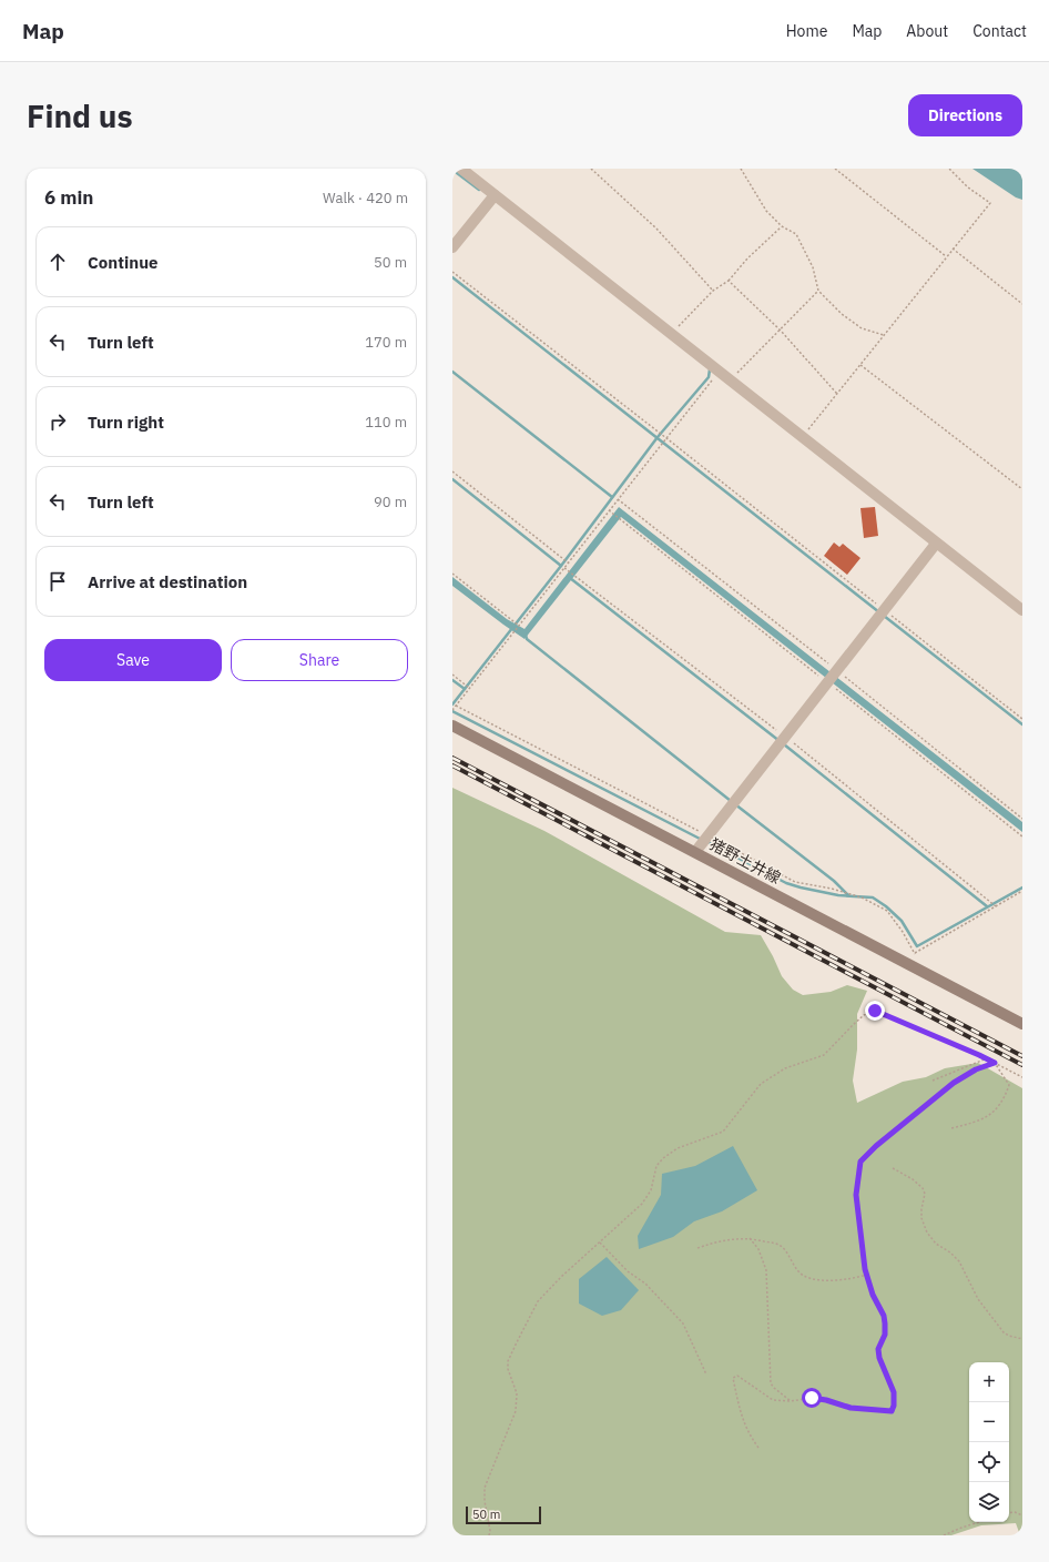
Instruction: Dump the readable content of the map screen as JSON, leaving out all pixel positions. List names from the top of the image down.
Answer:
{
  "streets": {
    "main road": ["猪野土井線"]
  },
  "scale_bar": "50 m",
  "page": {
    "header": "Map",
    "nav": [
      "Home",
      "Map",
      "About",
      "Contact"
    ],
    "buttons": [
      "Directions",
      ["Save", "Share"]
    ],
    "title": "Find us",
    "heading": ["6 min", "Walk · 420 m"],
    "list": [
      ["Continue", "50 m"],
      ["Turn left", "170 m"],
      ["Turn right", "110 m"],
      ["Turn left", "90 m"],
      "Arrive at destination"
    ],
    "map_buttons": ["+", "−"],
    "scale": "50 m"
  }
}
